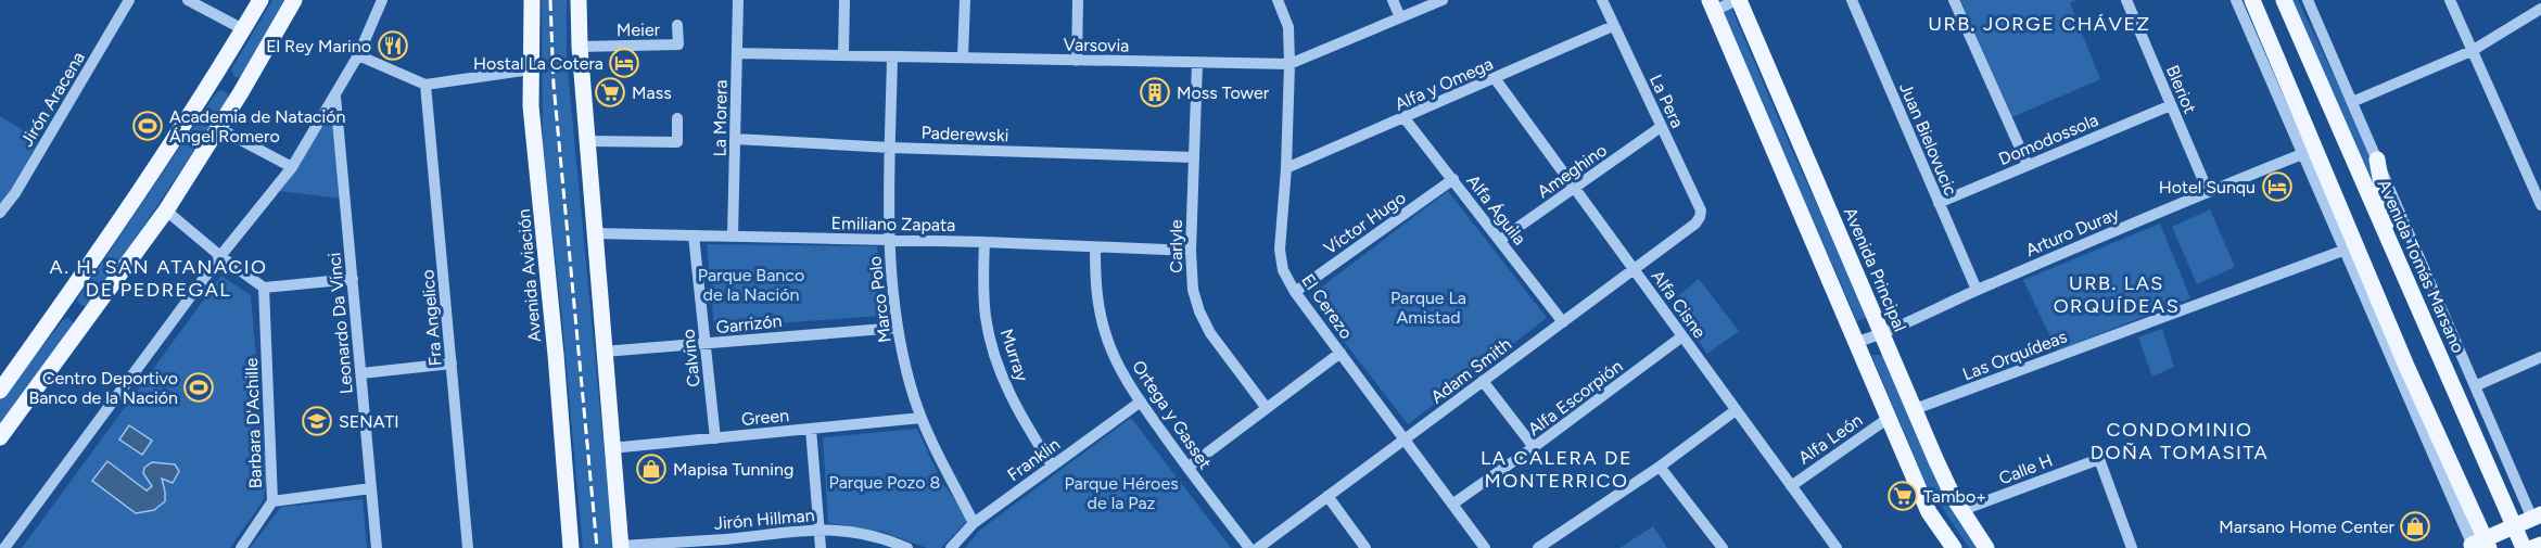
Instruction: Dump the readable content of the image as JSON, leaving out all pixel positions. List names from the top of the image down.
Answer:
{
  "streets": {
    "main road": ["Avenida Tomás Marsano", "Avenida Principal", "Avenida Aviación"],
    "street": [
      "Meier",
      "Varsovia",
      "Alfa y Omega",
      "Bleriot",
      "Jirón Aracena",
      "La Pera",
      "La Morera",
      "Paderewski",
      "Juan Bielovucic",
      "Domodossola",
      "Ameghino",
      "Alfa Águila",
      "Víctor Hugo",
      "Emiliano Zapata",
      "Arturo Duray",
      "Carlyle",
      "Marco Polo",
      "Alfa Cisne",
      "El Cerezo",
      "Fra Angelico",
      "Leonardo Da Vinci",
      "Garrizón",
      "Murray",
      "Las Orquídeas",
      "Calvino",
      "Adam Smith",
      "Alfa Escorpión",
      "Ortega y Gasset",
      "Green",
      "Barbara D'Achille",
      "Alfa León",
      "Franklin",
      "Calle H",
      "Jirón Hillman"
    ]
  },
  "crossings": [
    ["Varsovia", "La Morera"],
    ["Varsovia", "Carlyle"],
    ["Varsovia", "Marco Polo"],
    ["Varsovia", "El Cerezo"],
    ["Alfa y Omega", "La Pera"],
    ["Alfa y Omega", "Alfa Águila"],
    ["Alfa y Omega", "Alfa Cisne"],
    ["Alfa y Omega", "El Cerezo"],
    ["Bleriot", "Domodossola"],
    ["Bleriot", "Arturo Duray"],
    ["La Pera", "Ameghino"],
    ["La Pera", "Adam Smith"],
    ["La Morera", "Paderewski"],
    ["La Morera", "Emiliano Zapata"],
    ["Paderewski", "Carlyle"],
    ["Paderewski", "Marco Polo"],
    ["Juan Bielovucic", "Domodossola"],
    ["Juan Bielovucic", "Arturo Duray"],
    ["Ameghino", "Alfa Águila"],
    ["Ameghino", "Alfa Cisne"],
    ["Alfa Águila", "Víctor Hugo"],
    ["Alfa Águila", "Adam Smith"],
    ["Víctor Hugo", "El Cerezo"],
    ["Emiliano Zapata", "Carlyle"],
    ["Emiliano Zapata", "Marco Polo"],
    ["Emiliano Zapata", "Murray"],
    ["Emiliano Zapata", "Calvino"],
    ["Emiliano Zapata", "Ortega y Gasset"],
    ["Arturo Duray", "Avenida Principal"],
    ["Avenida Principal", "Las Orquídeas"],
    ["Avenida Principal", "Calle H"],
    ["Marco Polo", "Garrizón"],
    ["Marco Polo", "Green"],
    ["Marco Polo", "Franklin"],
    ["Alfa Cisne", "Adam Smith"],
    ["Alfa Cisne", "Alfa Escorpión"],
    ["Alfa Cisne", "Alfa León"],
    ["El Cerezo", "Adam Smith"],
    ["El Cerezo", "Alfa Escorpión"],
    ["Garrizón", "Calvino"],
    ["Murray", "Franklin"],
    ["Calvino", "Green"],
    ["Ortega y Gasset", "Franklin"]
  ],
  "districts": [
    "URB. JORGE CHÁVEZ",
    "A. H. SAN ATANACIO DE PEDREGAL",
    "URB. LAS ORQUÍDEAS",
    "CONDOMINIO DOÑA TOMASITA",
    "LA CALERA DE MONTERRICO"
  ],
  "parks": [
    "Parque Banco de la Nación",
    "Parque La Amistad",
    "Parque Pozo 8",
    "Parque Héroes de la Paz"
  ],
  "places": {
    "restaurant": ["El Rey Marino"],
    "hotel": ["Hostal La Cotera", "Hotel Sunqu"],
    "supermarket": ["Mass", "Tambo+"],
    "building": ["Moss Tower"],
    "sports": ["Academia de Natación Ángel Romero", "Centro Deportivo Banco de la Nación"],
    "school or university": ["SENATI"],
    "shop": ["Mapisa Tunning", "Marsano Home Center"]
  }
}
